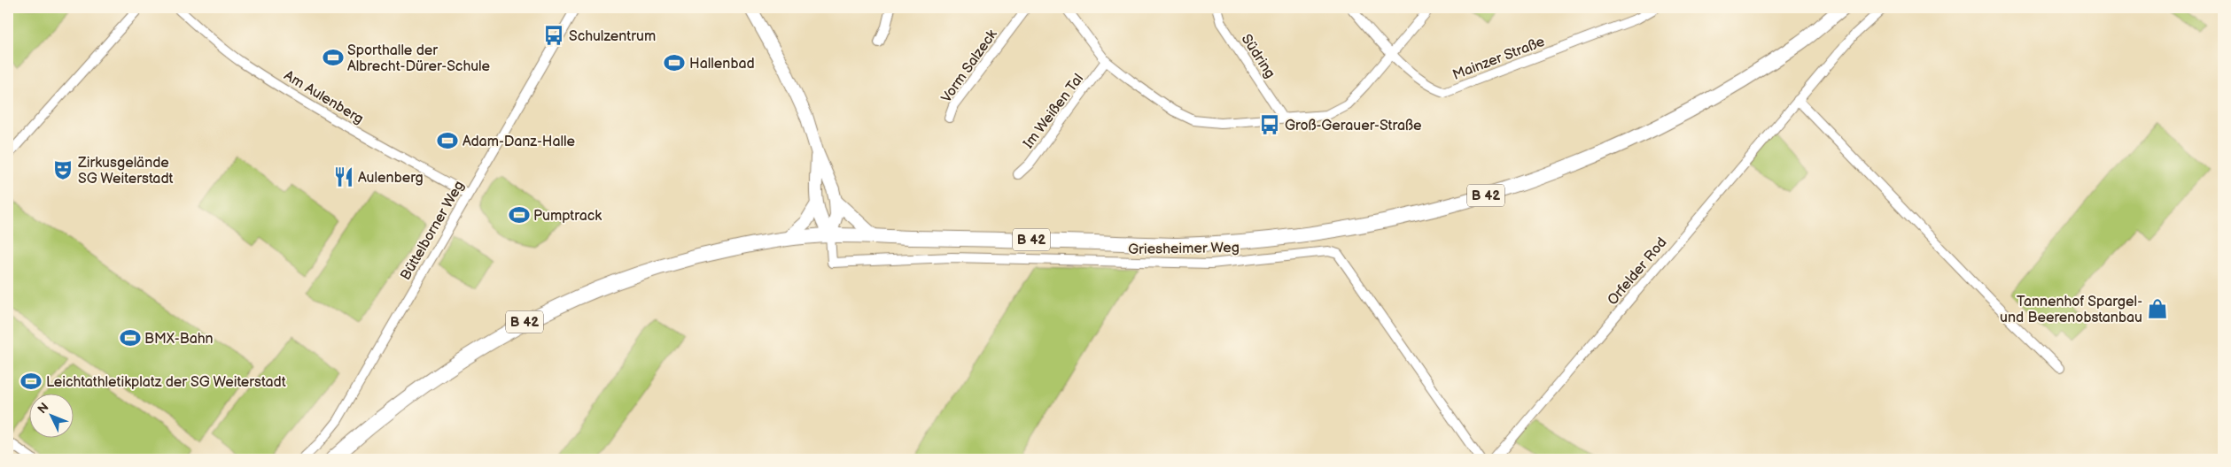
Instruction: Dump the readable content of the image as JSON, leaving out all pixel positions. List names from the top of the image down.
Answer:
{
  "streets": {
    "main road": ["B 42"],
    "street": [
      "Südring",
      "Mainzer Straße",
      "Vorm Salzeck",
      "Am Aulenberg",
      "Im Weißen Tal",
      "Büttelborner Weg",
      "Griesheimer Weg",
      "Orfelder Rod"
    ]
  },
  "crossings": [
    ["Am Aulenberg", "Büttelborner Weg"],
    ["B 42", "Griesheimer Weg"]
  ],
  "places": {
    "bus stop": ["Schulzentrum", "Groß-Gerauer-Straße"],
    "sports": [
      "Sporthalle der Albrecht-Dürer-Schule",
      "Hallenbad",
      "Adam-Danz-Halle",
      "Pumptrack",
      "BMX-Bahn",
      "Leichtathletikplatz der SG Weiterstadt"
    ],
    "theatre": ["Zirkusgelände SG Weiterstadt"],
    "restaurant": ["Aulenberg"],
    "shop": ["Tannenhof Spargel- und Beerenobstanbau"]
  },
  "north": "top left"
}
